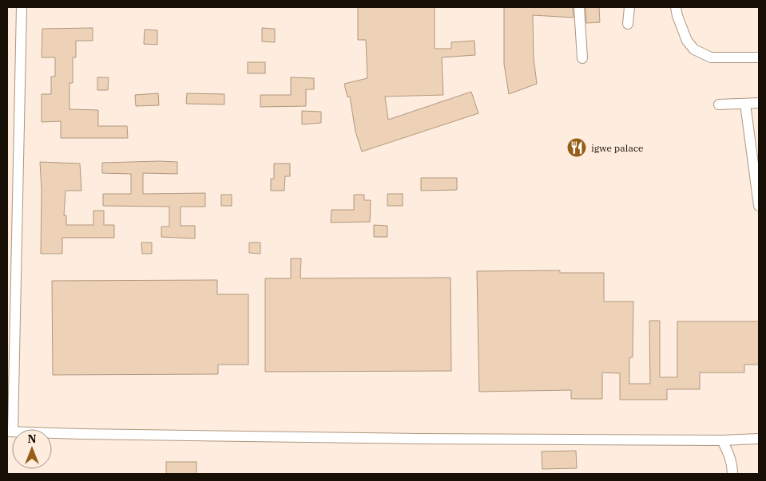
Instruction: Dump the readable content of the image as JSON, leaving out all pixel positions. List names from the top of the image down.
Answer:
{
  "places": {
    "restaurant": ["igwe palace"]
  },
  "north": "top"
}
